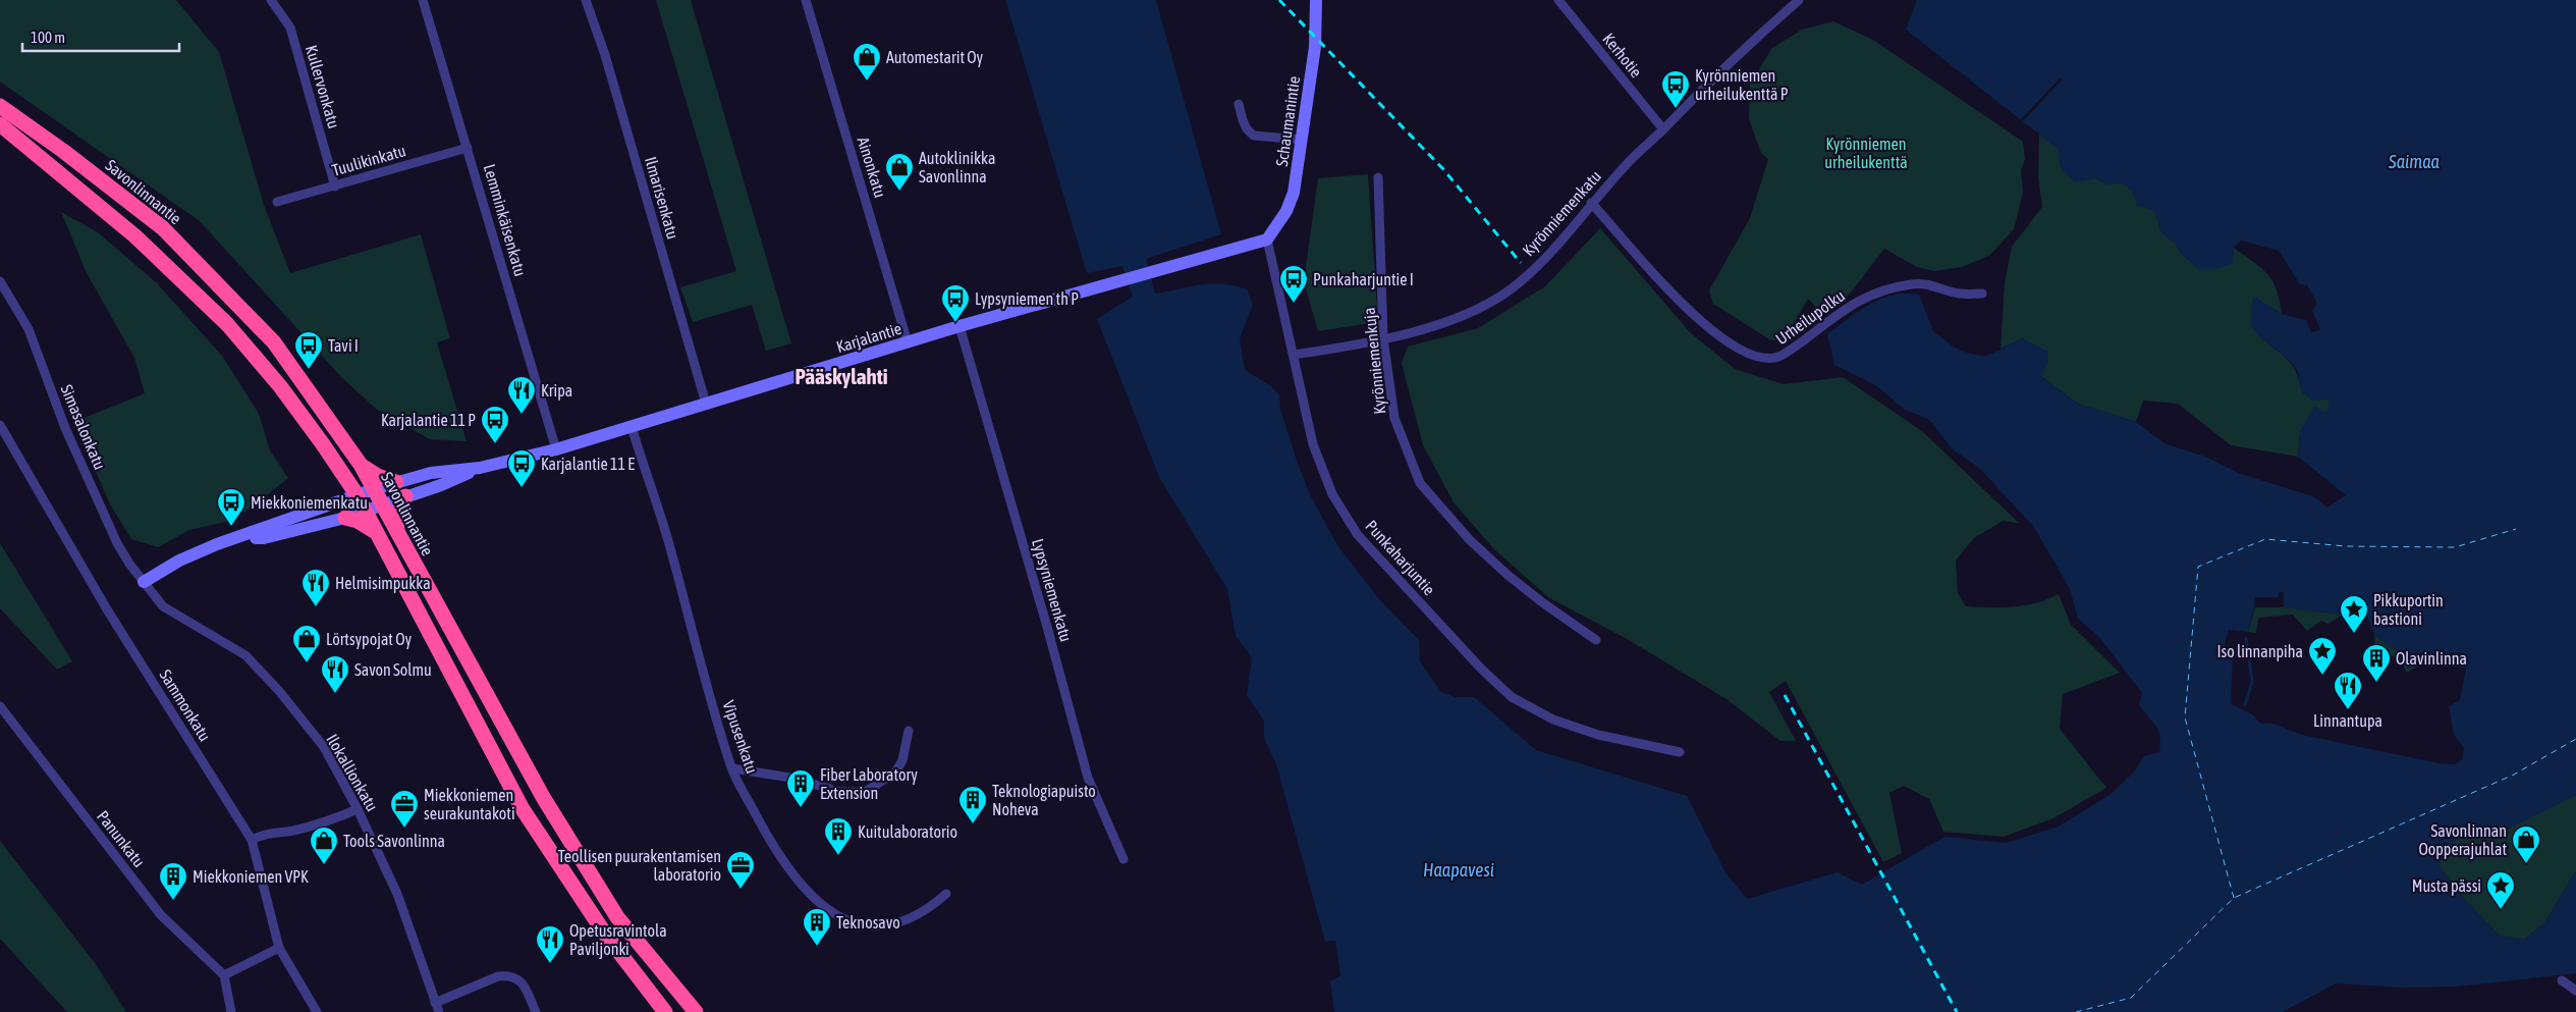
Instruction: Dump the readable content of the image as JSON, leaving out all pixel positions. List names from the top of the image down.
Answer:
{
  "streets": {
    "highway": ["Savonlinnantie"],
    "street": [
      "Kerhotie",
      "Kullervonkatu",
      "Schaumanintie",
      "Tuulikinkatu",
      "Ainonkatu",
      "Ilmarisenkatu",
      "Kyrönniemenkatu",
      "Lemminkäisenkatu",
      "Urheilupolku",
      "Karjalantie",
      "Kyrönniemenkuja",
      "Simasalonkatu",
      "Punkaharjuntie",
      "Lypsyniemenkatu",
      "Sammonkatu",
      "Vipusenkatu",
      "Ilokallionkatu",
      "Panunkatu"
    ]
  },
  "crossings": [
    ["Kerhotie", "Kyrönniemenkatu"],
    ["Kullervonkatu", "Tuulikinkatu"],
    ["Schaumanintie", "Karjalantie"],
    ["Schaumanintie", "Punkaharjuntie"],
    ["Tuulikinkatu", "Lemminkäisenkatu"],
    ["Ainonkatu", "Karjalantie"],
    ["Savonlinnantie", "Karjalantie"],
    ["Ilmarisenkatu", "Karjalantie"],
    ["Kyrönniemenkatu", "Urheilupolku"],
    ["Kyrönniemenkatu", "Kyrönniemenkuja"],
    ["Kyrönniemenkatu", "Punkaharjuntie"],
    ["Lemminkäisenkatu", "Karjalantie"],
    ["Karjalantie", "Punkaharjuntie"],
    ["Karjalantie", "Lypsyniemenkatu"],
    ["Karjalantie", "Vipusenkatu"],
    ["Simasalonkatu", "Ilokallionkatu"]
  ],
  "districts": ["Pääskylahti"],
  "water": ["Saimaa", "Haapavesi"],
  "parks": ["Kyrönniemen urheilukenttä"],
  "places": {
    "shop": [
      "Automestarit Oy",
      "Autoklinikka Savonlinna",
      "Lörtsypojat Oy",
      "Savonlinnan Oopperajuhlat",
      "Tools Savonlinna"
    ],
    "bus stop": [
      "Kyrönniemen urheilukenttä P",
      "Punkaharjuntie I",
      "Lypsyniemen th P",
      "Tavi I",
      "Karjalantie 11 P",
      "Karjalantie 11 E",
      "Miekkoniemenkatu"
    ],
    "restaurant": [
      "Kripa",
      "Helmisimpukka",
      "Savon Solmu",
      "Linnantupa",
      "Opetusravintola Paviljonki"
    ],
    "place": ["Pikkuportin bastioni", "Iso linnanpiha", "Musta pässi"],
    "building": [
      "Olavinlinna",
      "Fiber Laboratory Extension",
      "Teknologiapuisto Noheva",
      "Kuitulaboratorio",
      "Miekkoniemen VPK",
      "Teknosavo"
    ],
    "office": ["Miekkoniemen seurakuntakoti", "Teollisen puurakentamisen laboratorio"]
  },
  "scale_bar": "100 m"
}
